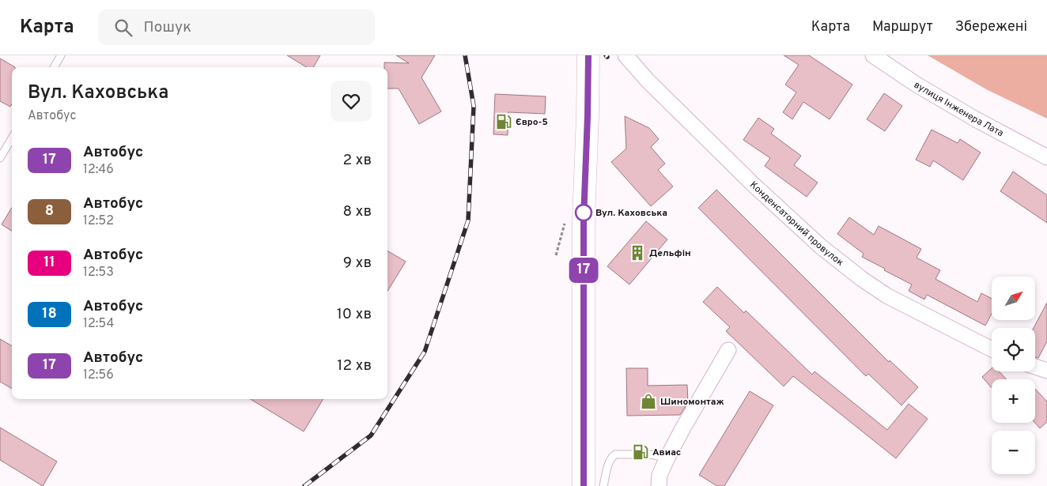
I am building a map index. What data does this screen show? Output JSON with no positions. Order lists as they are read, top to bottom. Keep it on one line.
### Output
{"streets":{"street":["вулиця Інженера Лата","Конденсаторний провулок"]},"places":{"fuel station":["Євро-5","Авиас"],"other":["Вул. Каховська"],"building":["Дельфін"],"shop":["Шиномонтаж"]},"lines":["bus line 17"],"north":"top right","page":{"header":"Карта","search":"Пошук","nav":["Карта","Маршрут","Збережені"],"on_map":"17","heading":["Вул. Каховська","Автобус"],"list":[{"mark":"17","name":"Автобус","note":"12:46","value":"2 хв"},{"mark":"8","name":"Автобус","note":"12:52","value":"8 хв"},{"mark":"11","name":"Автобус","note":"12:53","value":"9 хв"},{"mark":"18","name":"Автобус","note":"12:54","value":"10 хв"},{"mark":"17","name":"Автобус","note":"12:56","value":"12 хв"}],"map_buttons":["+","−"]}}
